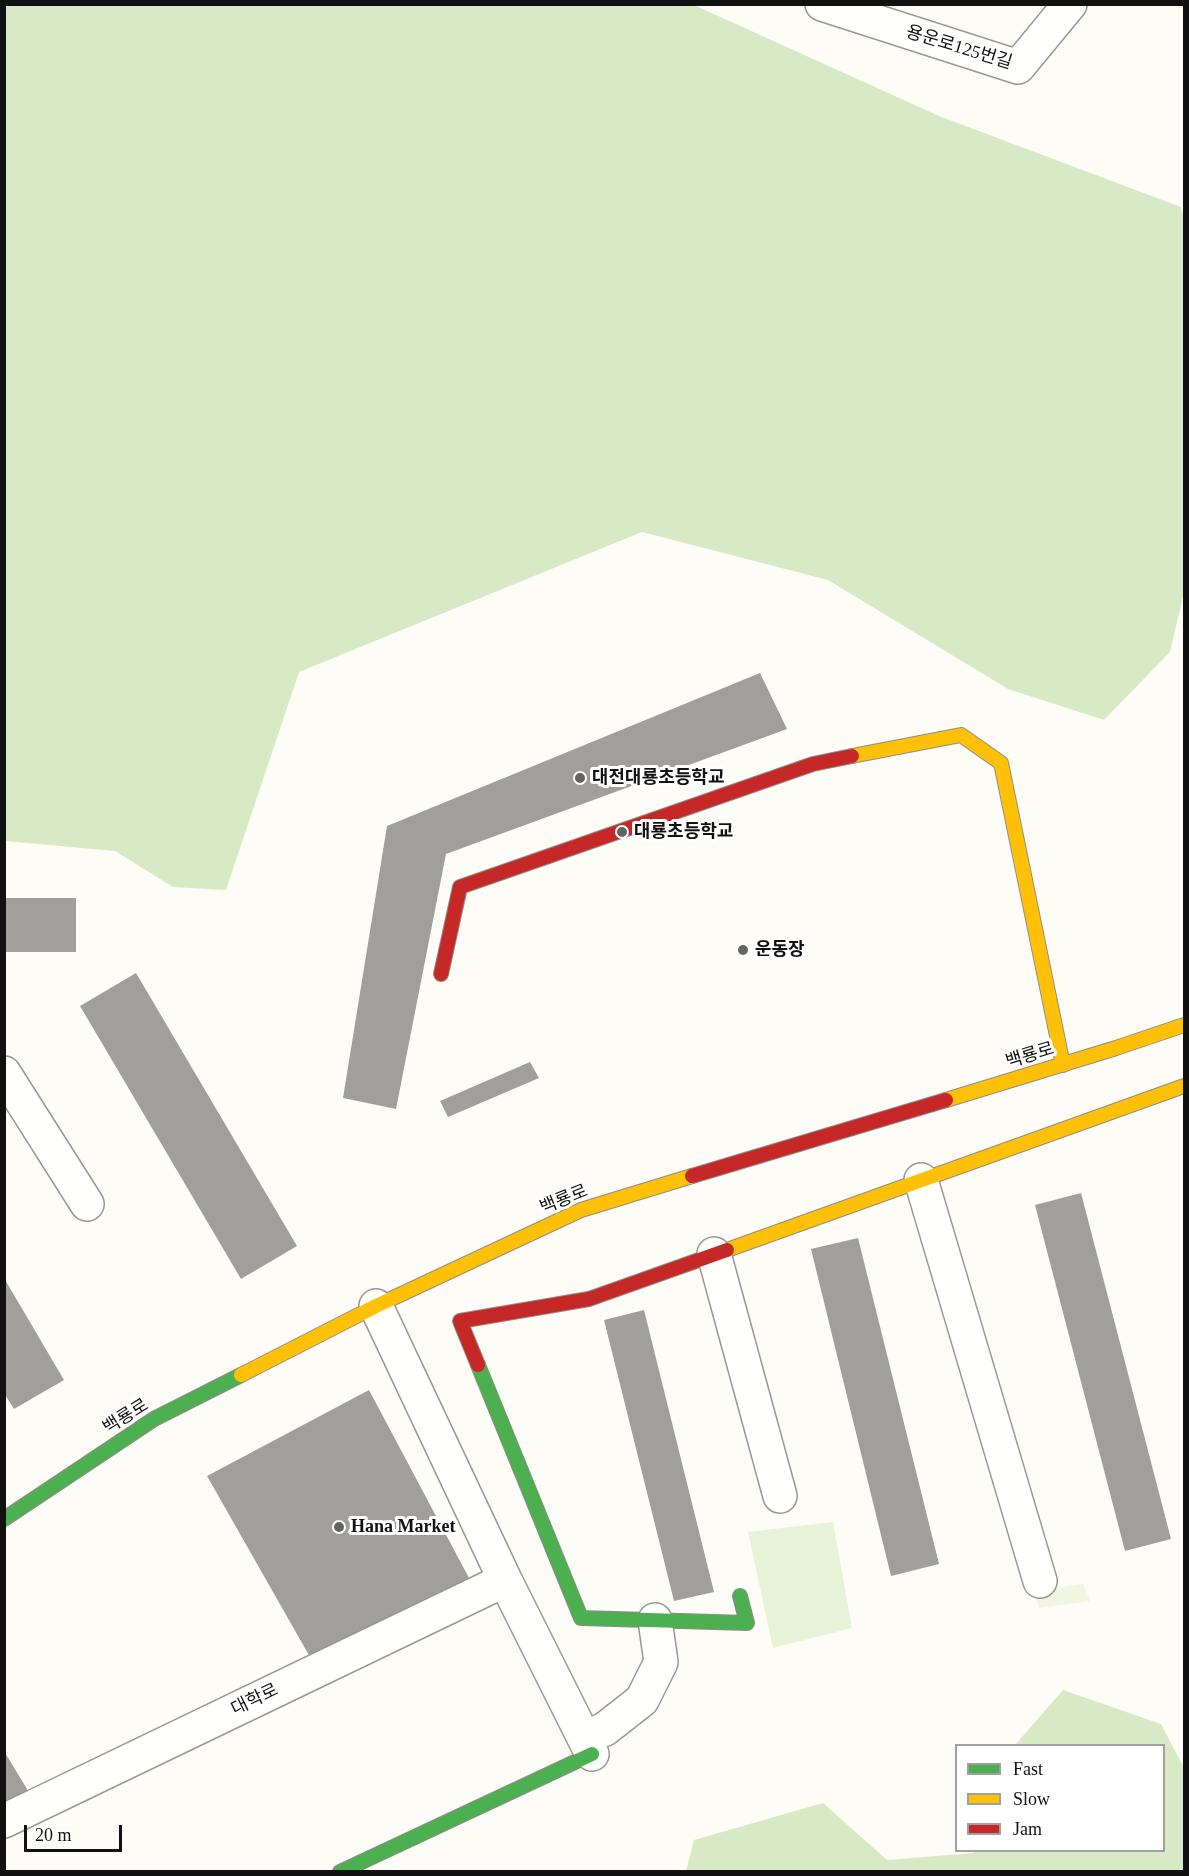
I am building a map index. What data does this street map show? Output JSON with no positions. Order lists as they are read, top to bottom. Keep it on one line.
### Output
{"streets":{"street":["용운로125번길","백룡로","대학로"]},"places":["대전대룡초등학교","대룡초등학교","운동장","Hana Market"],"legend":["Fast","Slow","Jam"],"scale_bar":"20 m"}
